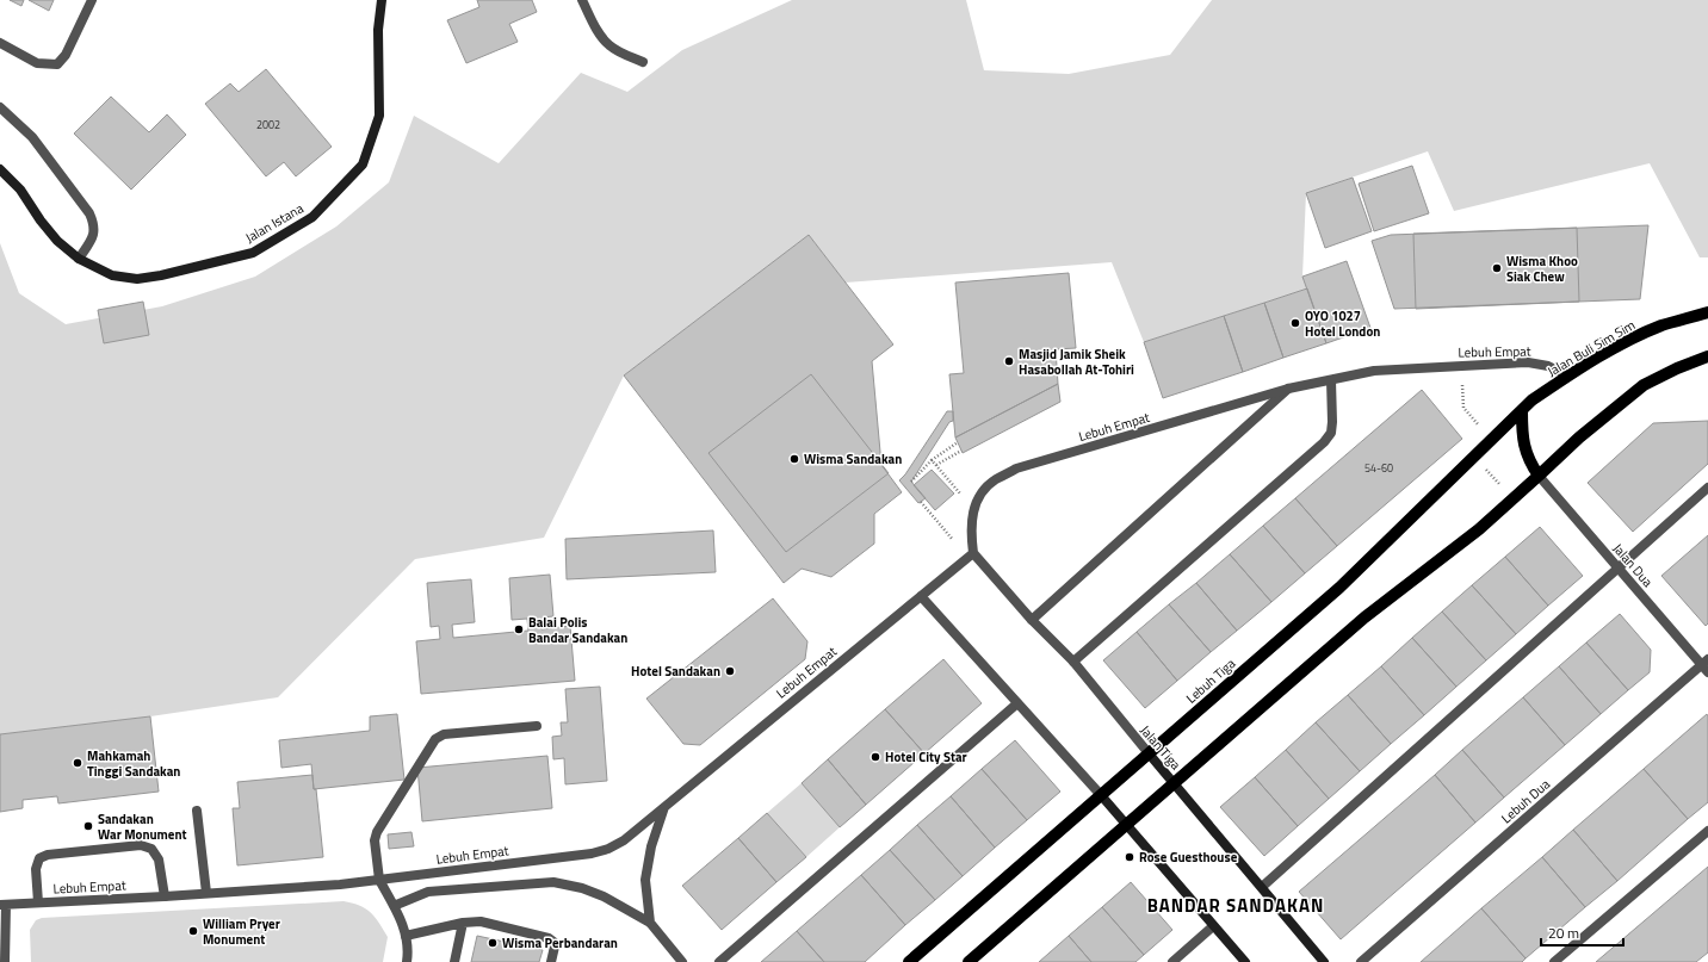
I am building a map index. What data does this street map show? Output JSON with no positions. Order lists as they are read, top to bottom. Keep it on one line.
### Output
{"streets":{"main road":["Jalan Buli Sim Sim","Lebuh Tiga"],"street":["Jalan Istana","Lebuh Empat","Jalan Dua","Jalan Tiga","Lebuh Dua"]},"crossings":[["Jalan Buli Sim Sim","Lebuh Empat"],["Jalan Buli Sim Sim","Lebuh Tiga"],["Lebuh Empat","Jalan Tiga"],["Jalan Dua","Lebuh Dua"],["Lebuh Tiga","Jalan Tiga"]],"districts":["BANDAR SANDAKAN"],"places":["Wisma Khoo Siak Chew","OYO 1027 Hotel London","Masjid Jamik Sheik Hasabollah At-Tohiri","Wisma Sandakan","Balai Polis Bandar Sandakan","Hotel Sandakan","Hotel City Star","Mahkamah Tinggi Sandakan","Sandakan War Monument","Rose Guesthouse","William Pryer Monument","Wisma Perbandaran"],"house_numbers":["2002","54-60"],"scale_bar":"20 m"}
